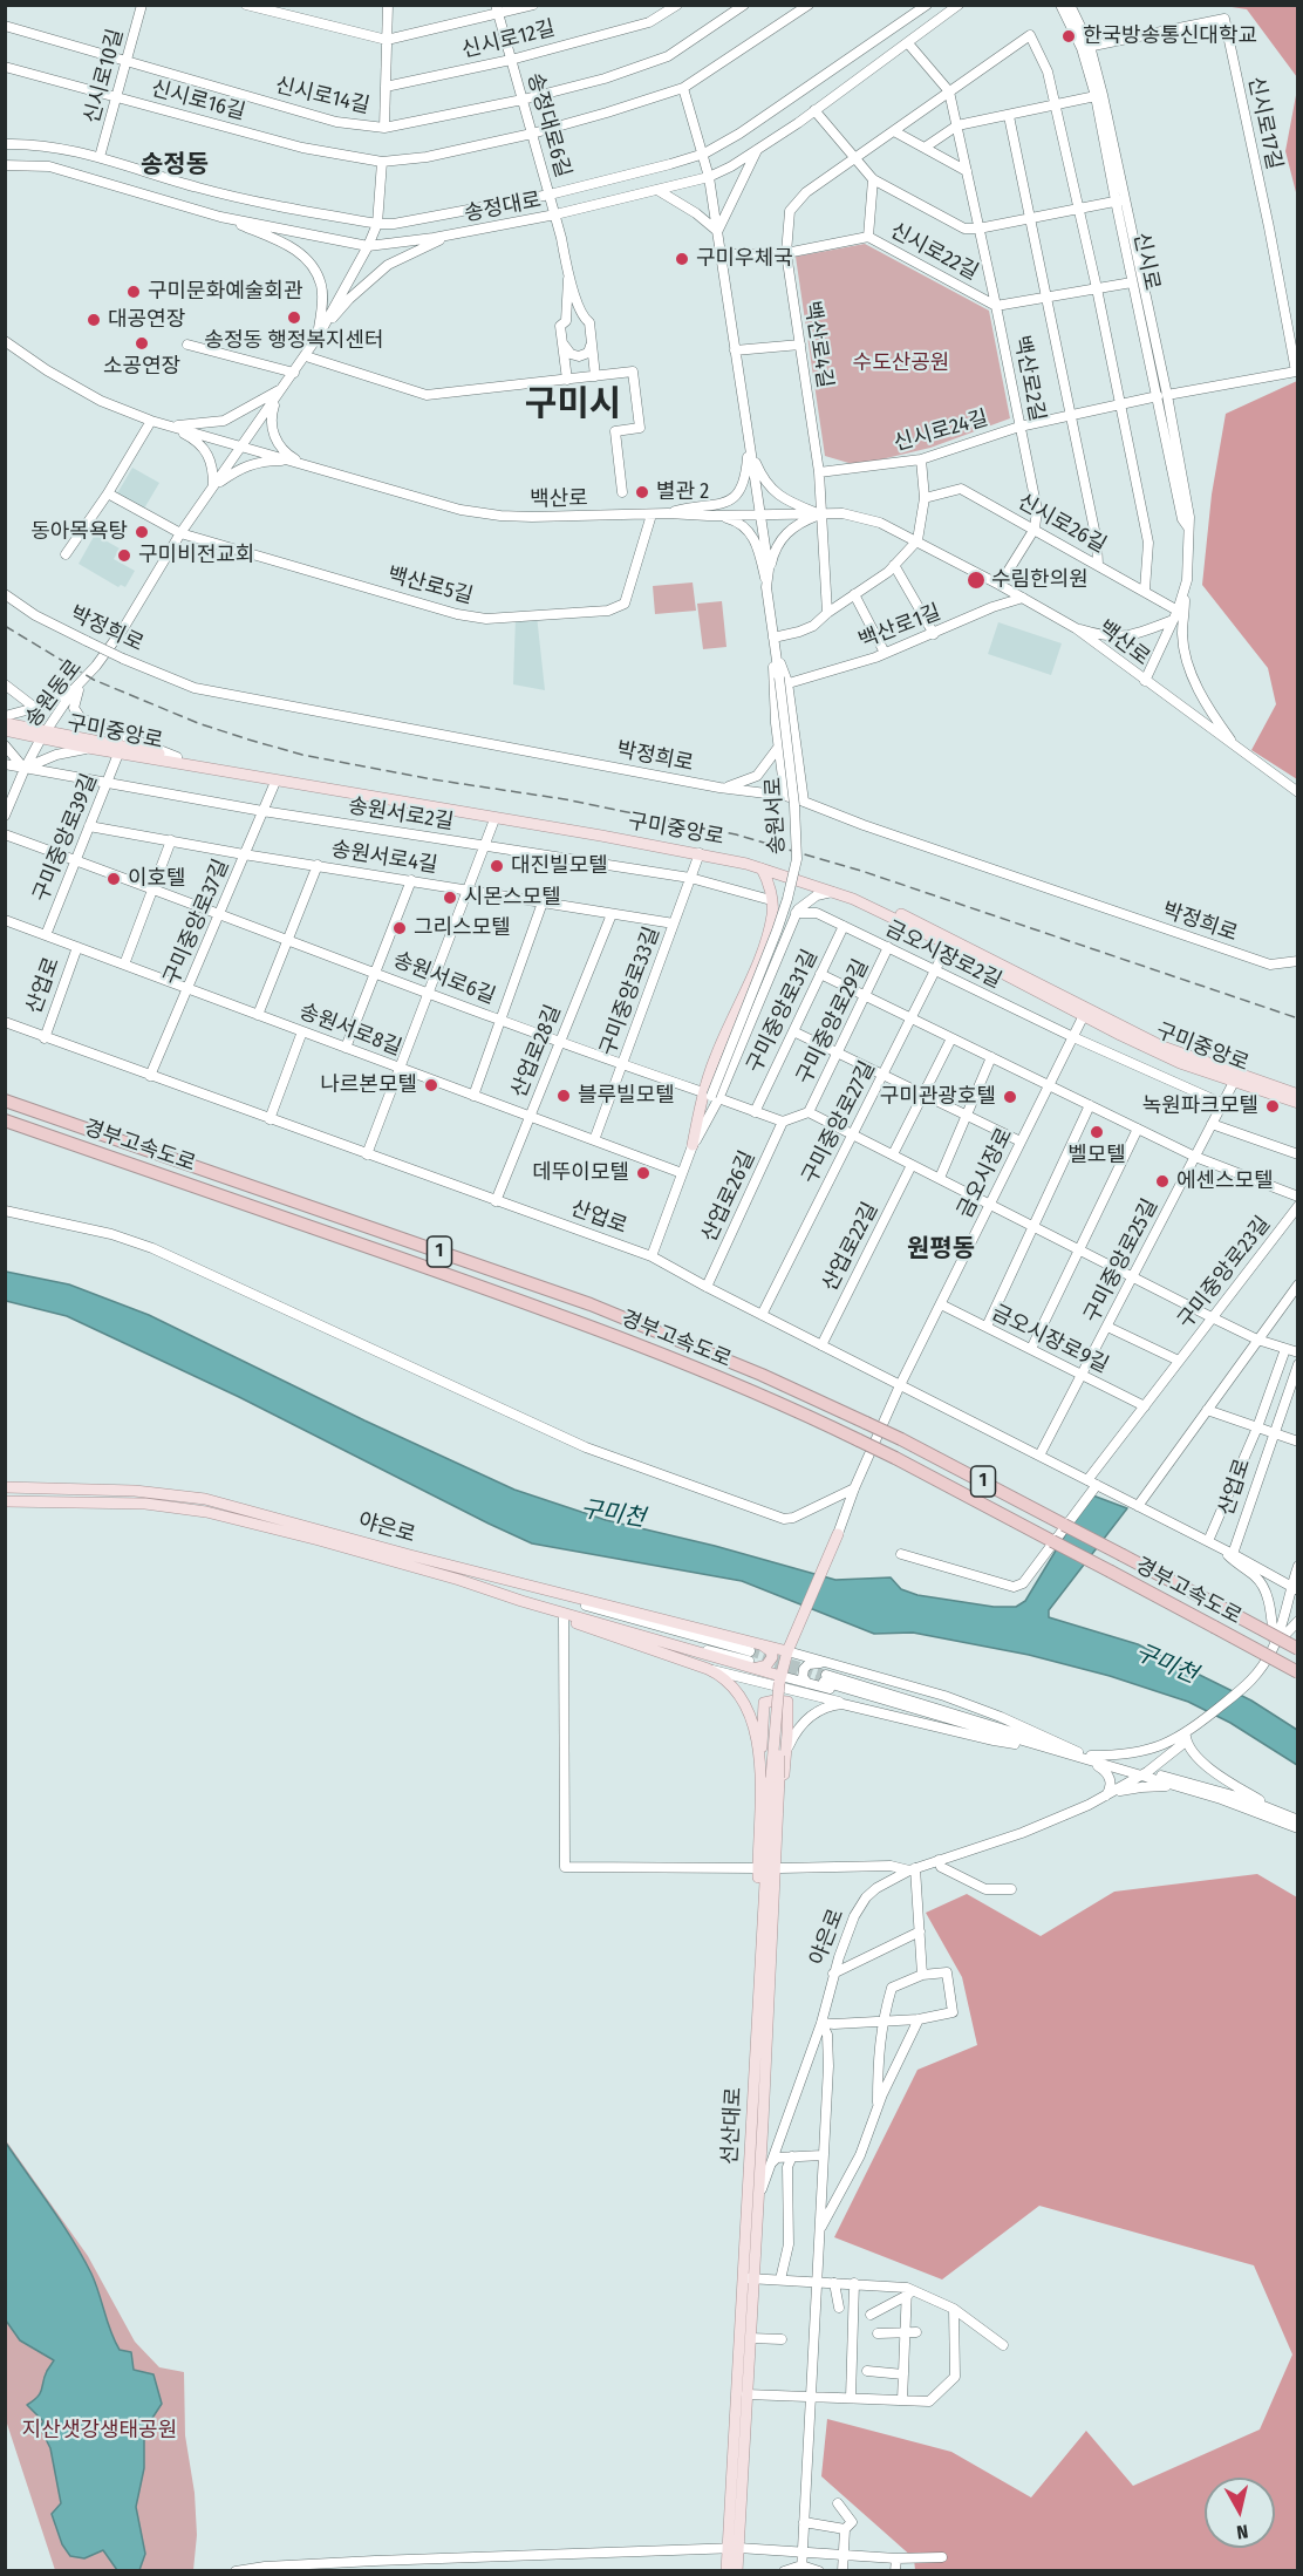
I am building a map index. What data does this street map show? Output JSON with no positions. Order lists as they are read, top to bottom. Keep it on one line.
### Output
{"streets":{"highway":["경부고속도로","1"],"main road":["구미중앙로","야은로","선산대로"],"street":["신시로12길","신시로10길","신시로14길","신시로16길","신시로17길","송정대로6길","송정대로","신시로22길","신시로","백산로4길","백산로2길","신시로24길","백산로","신시로26길","백산로5길","백산로1길","박정희로","송원동로","송원서로2길","송원서로","구미중앙로39길","송원서로4길","구미중앙로37길","금오시장로2길","송원서로6길","산업로","구미중앙로33길","구미중앙로31길","구미중앙로29길","송원서로8길","산업로28길","구미중앙로27길","금오시장로","산업로26길","산업로22길","구미중앙로25길","구미중앙로23길","금오시장로9길"]},"crossings":[["신시로12길","송정대로6길"],["신시로10길","신시로14길"],["신시로10길","신시로16길"],["신시로10길","송정대로"],["신시로14길","송정대로6길"],["신시로16길","송정대로6길"],["신시로17길","신시로"],["신시로17길","신시로24길"],["송정대로6길","송정대로"],["송정대로","백산로2길"],["송정대로","송원동로"],["송정대로","송원서로"],["신시로22길","백산로4길"],["신시로22길","백산로2길"],["신시로22길","송원서로"],["신시로","신시로24길"],["신시로","백산로"],["신시로","신시로26길"],["백산로4길","백산로2길"],["백산로4길","신시로24길"],["백산로4길","백산로"],["백산로2길","신시로24길"],["백산로2길","신시로26길"],["백산로","백산로5길"],["백산로","백산로1길"],["백산로","송원동로"],["백산로","송원서로"],["백산로5길","송원동로"],["송원동로","구미중앙로"],["송원동로","송원서로2길"],["구미중앙로","구미중앙로39길"],["구미중앙로","구미중앙로37길"],["구미중앙로","구미중앙로33길"],["구미중앙로","구미중앙로27길"],["구미중앙로","금오시장로"],["구미중앙로","구미중앙로25길"],["송원서로2길","구미중앙로39길"],["송원서로2길","구미중앙로37길"],["송원서로2길","구미중앙로33길"],["송원서로","송원서로6길"],["구미중앙로39길","송원서로4길"],["구미중앙로39길","송원서로6길"],["구미중앙로39길","송원서로8길"],["송원서로4길","구미중앙로37길"],["송원서로4길","송원서로6길"],["송원서로4길","구미중앙로33길"],["송원서로4길","산업로28길"],["구미중앙로37길","송원서로6길"],["구미중앙로37길","산업로"],["구미중앙로37길","송원서로8길"],["금오시장로2길","구미중앙로31길"],["금오시장로2길","구미중앙로29길"],["금오시장로2길","구미중앙로27길"],["금오시장로2길","금오시장로"],["금오시장로2길","구미중앙로25길"],["송원서로6길","구미중앙로33길"],["송원서로6길","구미중앙로31길"],["송원서로6길","송원서로8길"],["송원서로6길","산업로28길"],["송원서로6길","산업로26길"],["산업로","송원서로8길"],["산업로","산업로28길"],["산업로","구미중앙로27길"],["산업로","금오시장로"],["산업로","산업로26길"],["산업로","산업로22길"],["산업로","구미중앙로25길"],["산업로","구미중앙로23길"],["구미중앙로33길","송원서로8길"],["송원서로8길","산업로28길"],["금오시장로","금오시장로9길"],["구미중앙로25길","구미중앙로23길"],["구미중앙로25길","금오시장로9길"],["구미중앙로23길","금오시장로9길"],["야은로","선산대로"]],"districts":["송정동","구미시","원평동"],"water":["구미천"],"parks":["수도산공원","지산샛강생태공원"],"places":["한국방송통신대학교","구미우체국","구미문화예술회관","송정동 행정복지센터","대공연장","소공연장","별관 2","동아목욕탕","구미비전교회","수림한의원","대진빌모텔","이호텔","시몬스모텔","그리스모텔","나르본모텔","블루빌모텔","구미관광호텔","녹원파크모텔","벨모텔","데뚜이모텔","에센스모텔"],"north":"bottom"}
